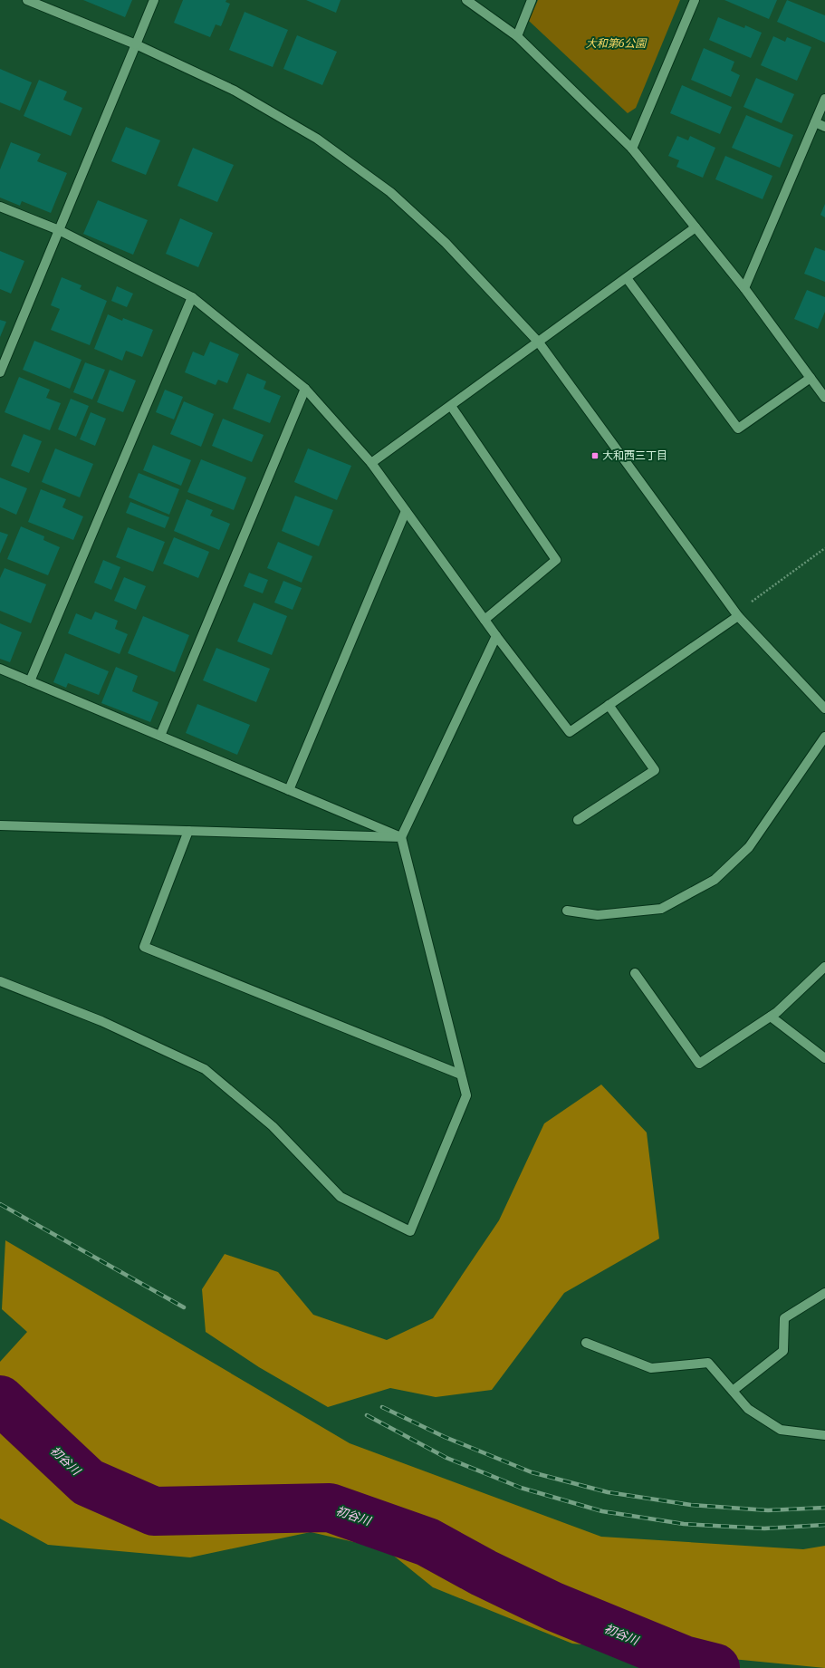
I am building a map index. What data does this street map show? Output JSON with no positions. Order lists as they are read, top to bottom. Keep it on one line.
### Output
{"water":["初谷川"],"parks":["大和第6公園"],"places":{"transit":["大和西三丁目"]}}
